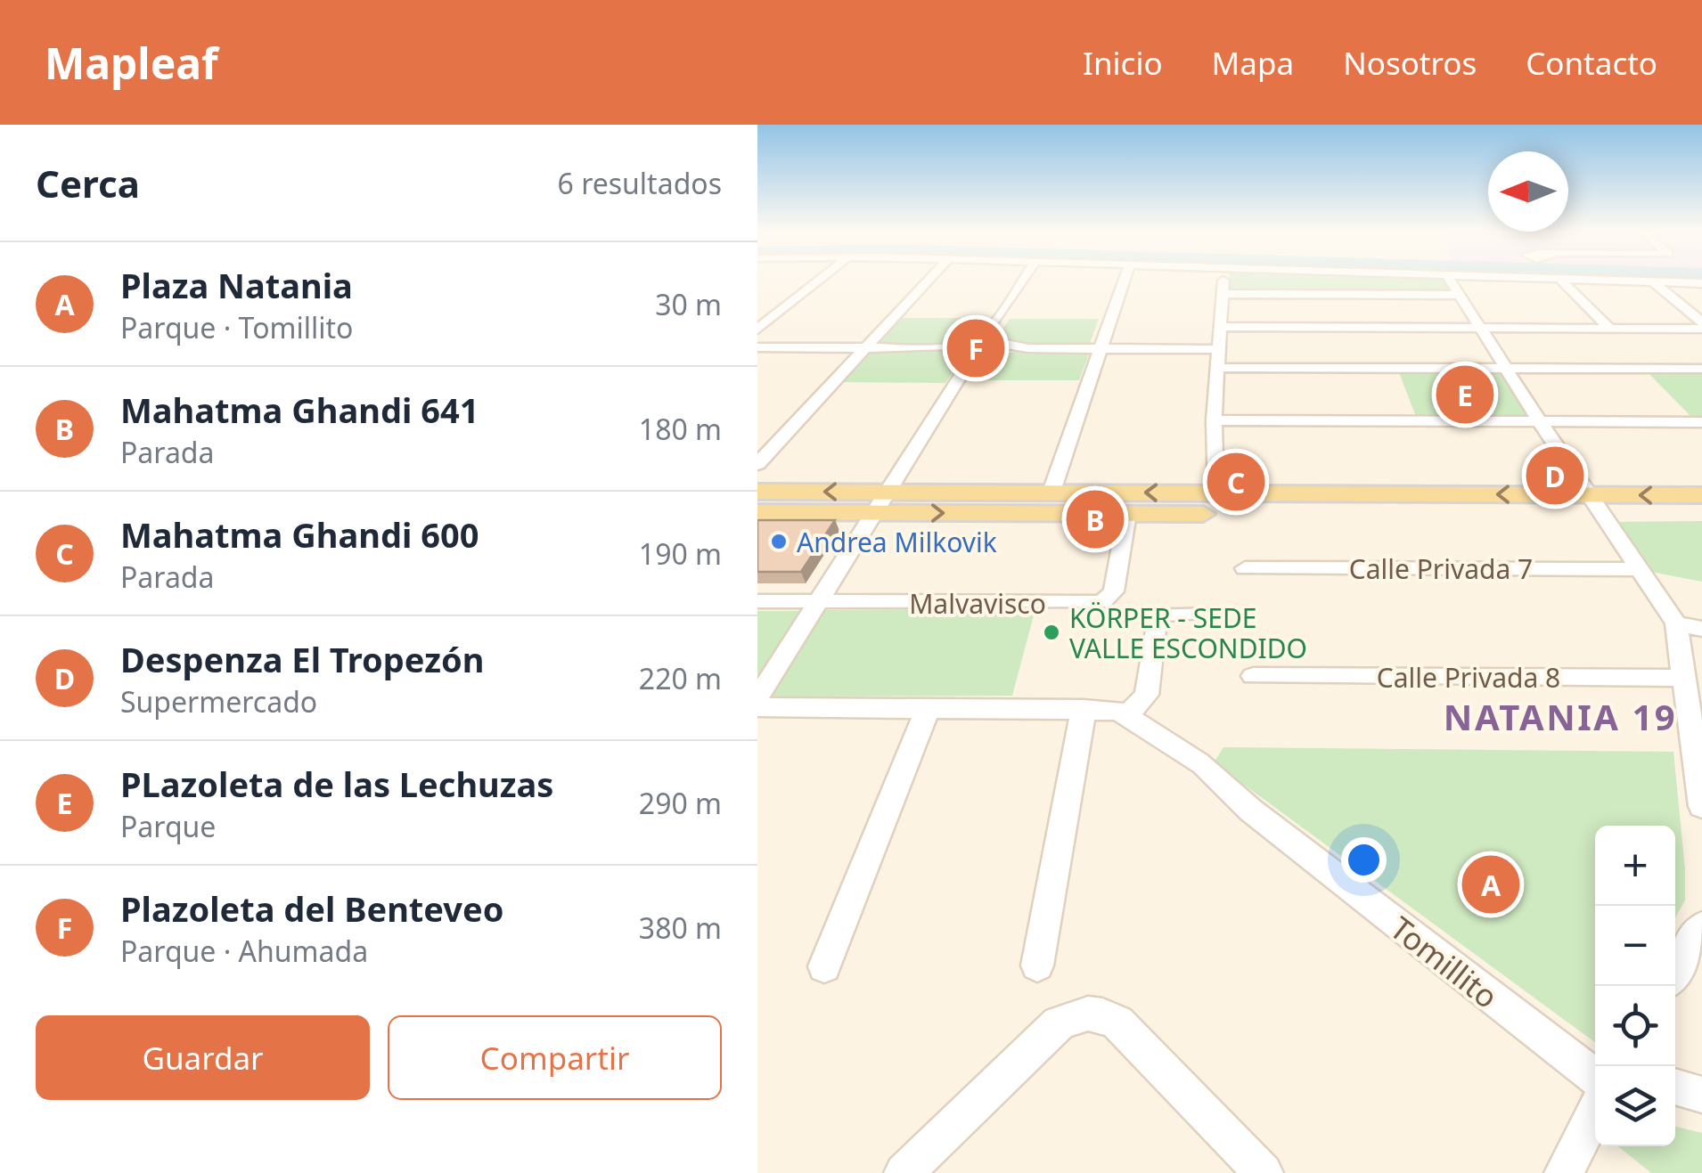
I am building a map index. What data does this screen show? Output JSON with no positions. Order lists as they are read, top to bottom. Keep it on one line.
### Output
{"streets":{"street":["Calle Privada 7","Malvavisco","Calle Privada 8","Tomillito"]},"districts":["NATANIA 19"],"places":["Andrea Milkovik","KÖRPER - SEDE VALLE ESCONDIDO"],"north":"left","page":{"header":"Mapleaf","nav":["Inicio","Mapa","Nosotros","Contacto"],"heading":["Cerca","6 resultados"],"list":[{"mark":"A","name":"Plaza Natania","note":"Parque · Tomillito","value":"30 m"},{"mark":"B","name":"Mahatma Ghandi 641","note":"Parada","value":"180 m"},{"mark":"C","name":"Mahatma Ghandi 600","note":"Parada","value":"190 m"},{"mark":"D","name":"Despenza El Tropezón","note":"Supermercado","value":"220 m"},{"mark":"E","name":"PLazoleta de las Lechuzas","note":"Parque","value":"290 m"},{"mark":"F","name":"Plazoleta del Benteveo","note":"Parque · Ahumada","value":"380 m"}],"pins":["F","E","D","C","B","A"],"map_buttons":["+","−"],"buttons":["Guardar","Compartir"]}}
